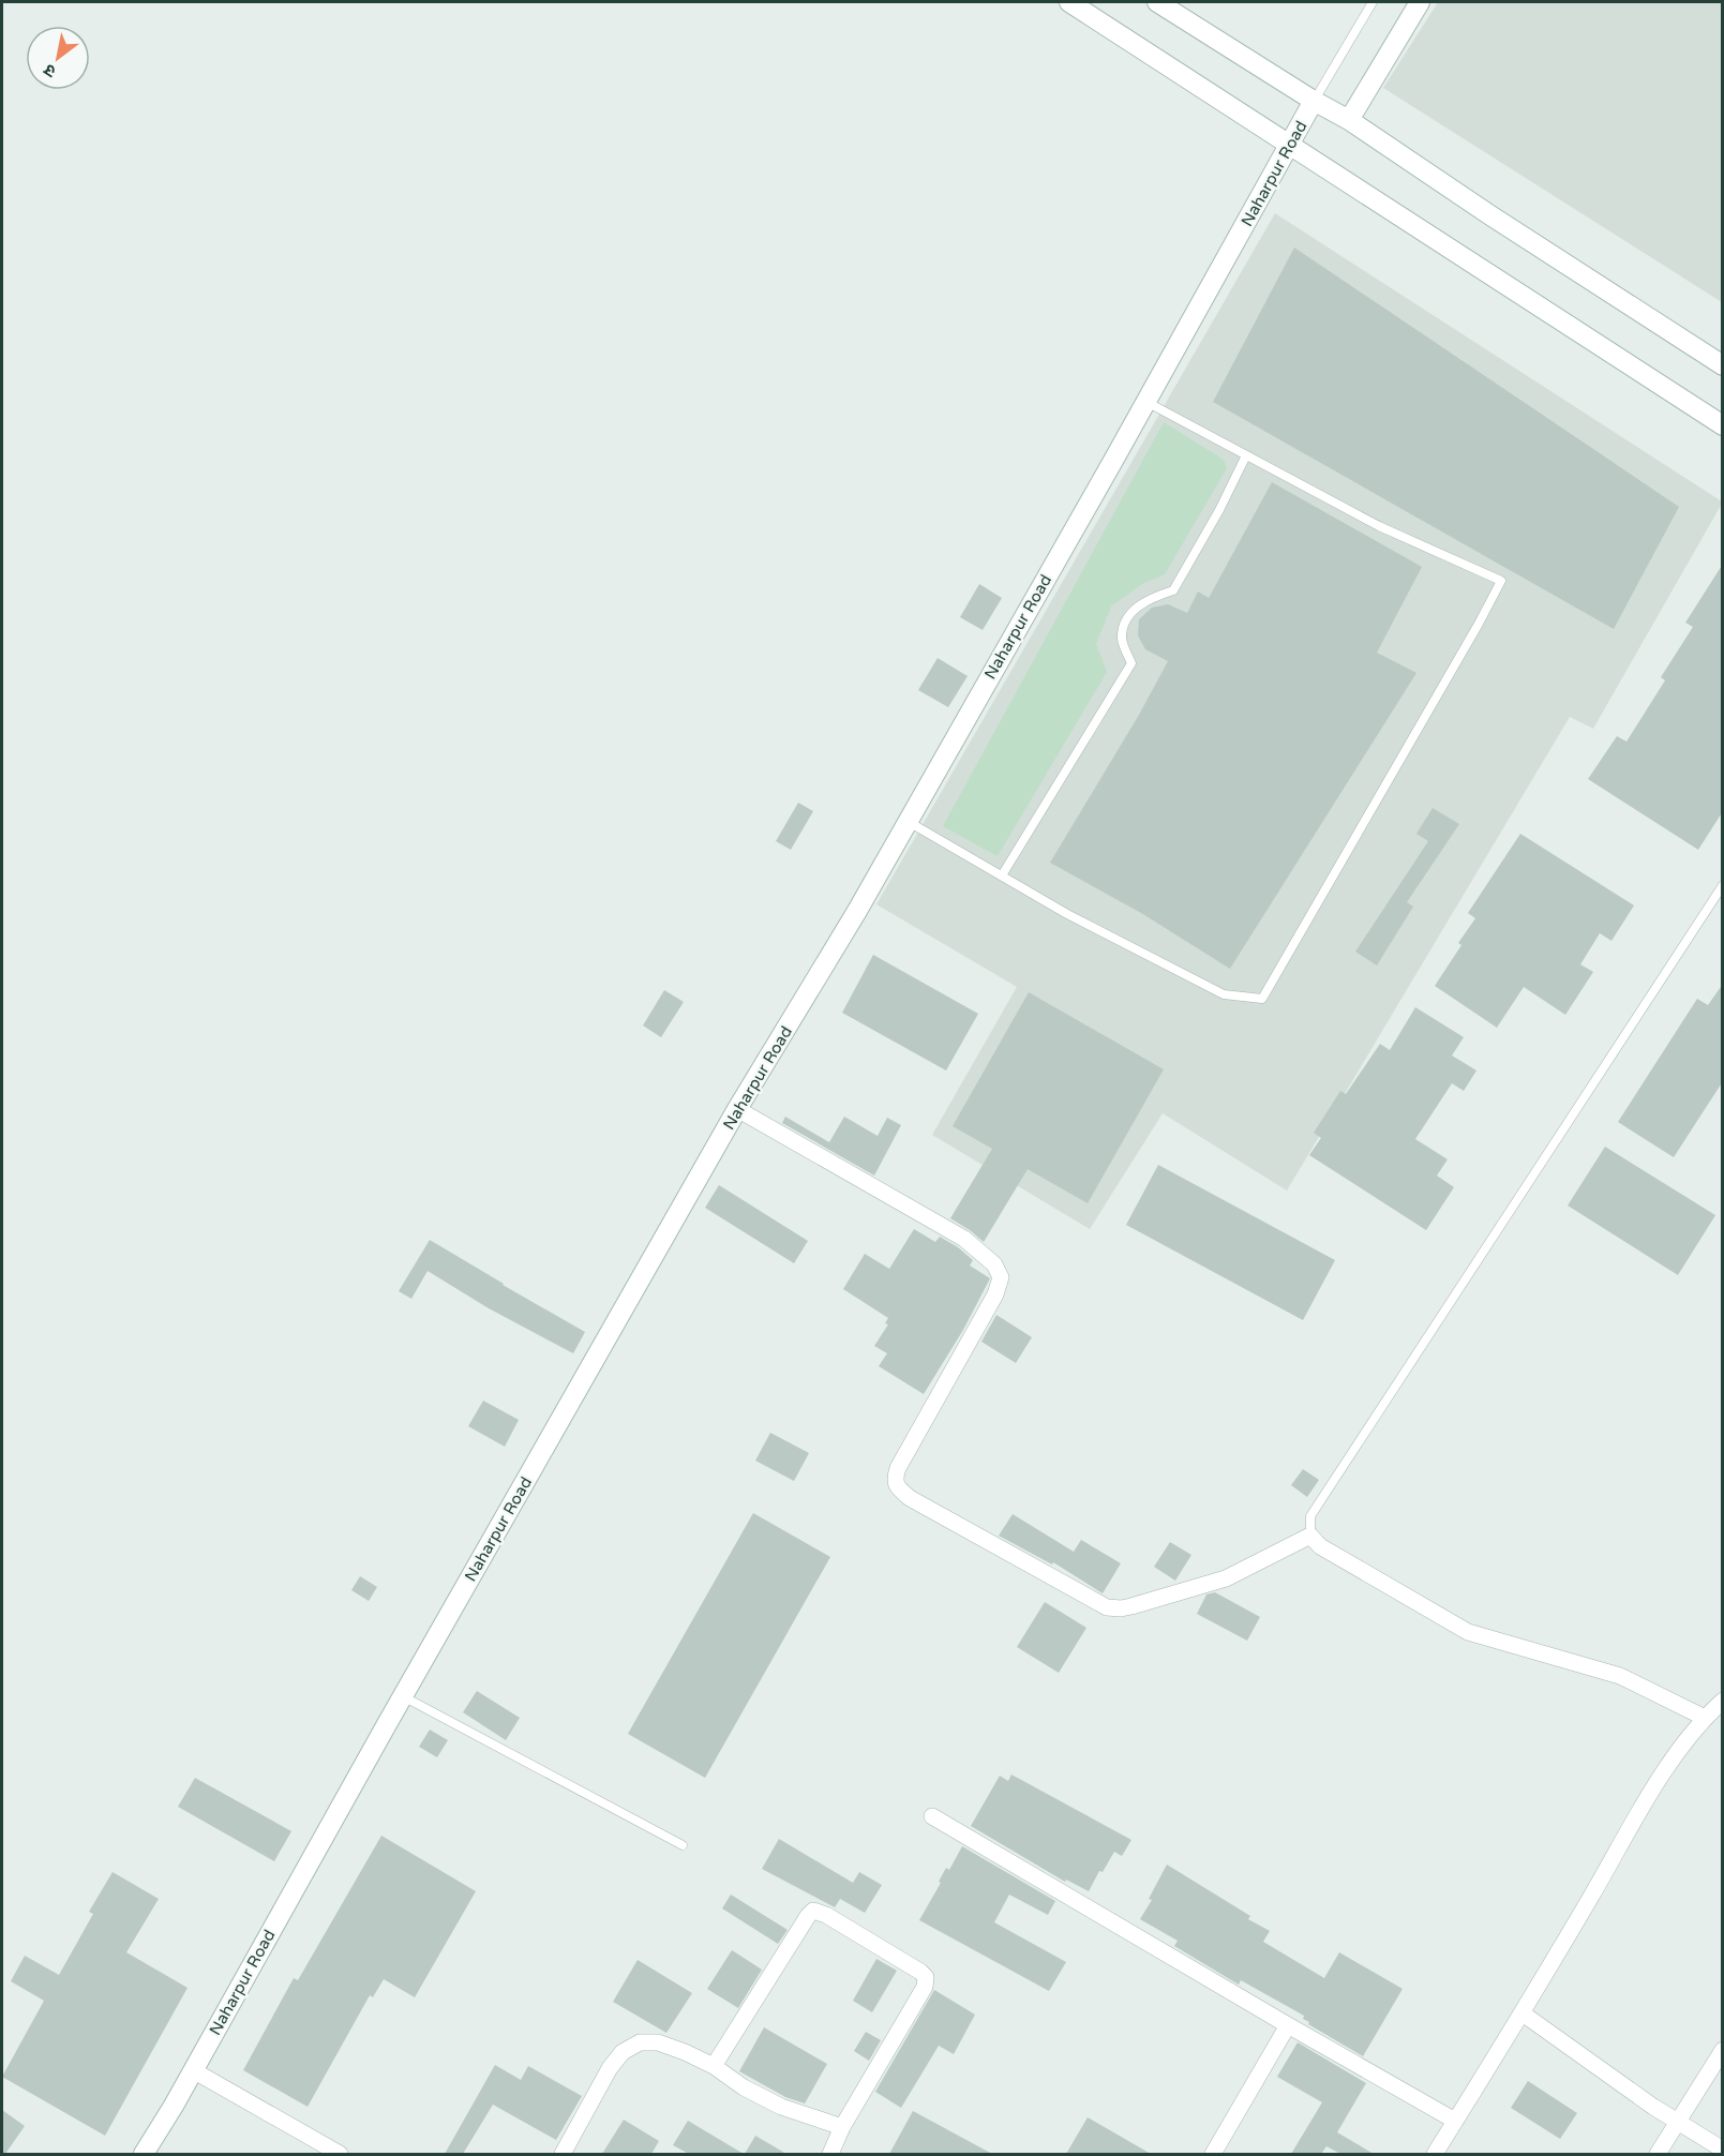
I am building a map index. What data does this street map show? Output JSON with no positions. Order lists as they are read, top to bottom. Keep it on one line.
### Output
{"streets":{"street":["Naharpur Road"]},"north":"bottom left"}
